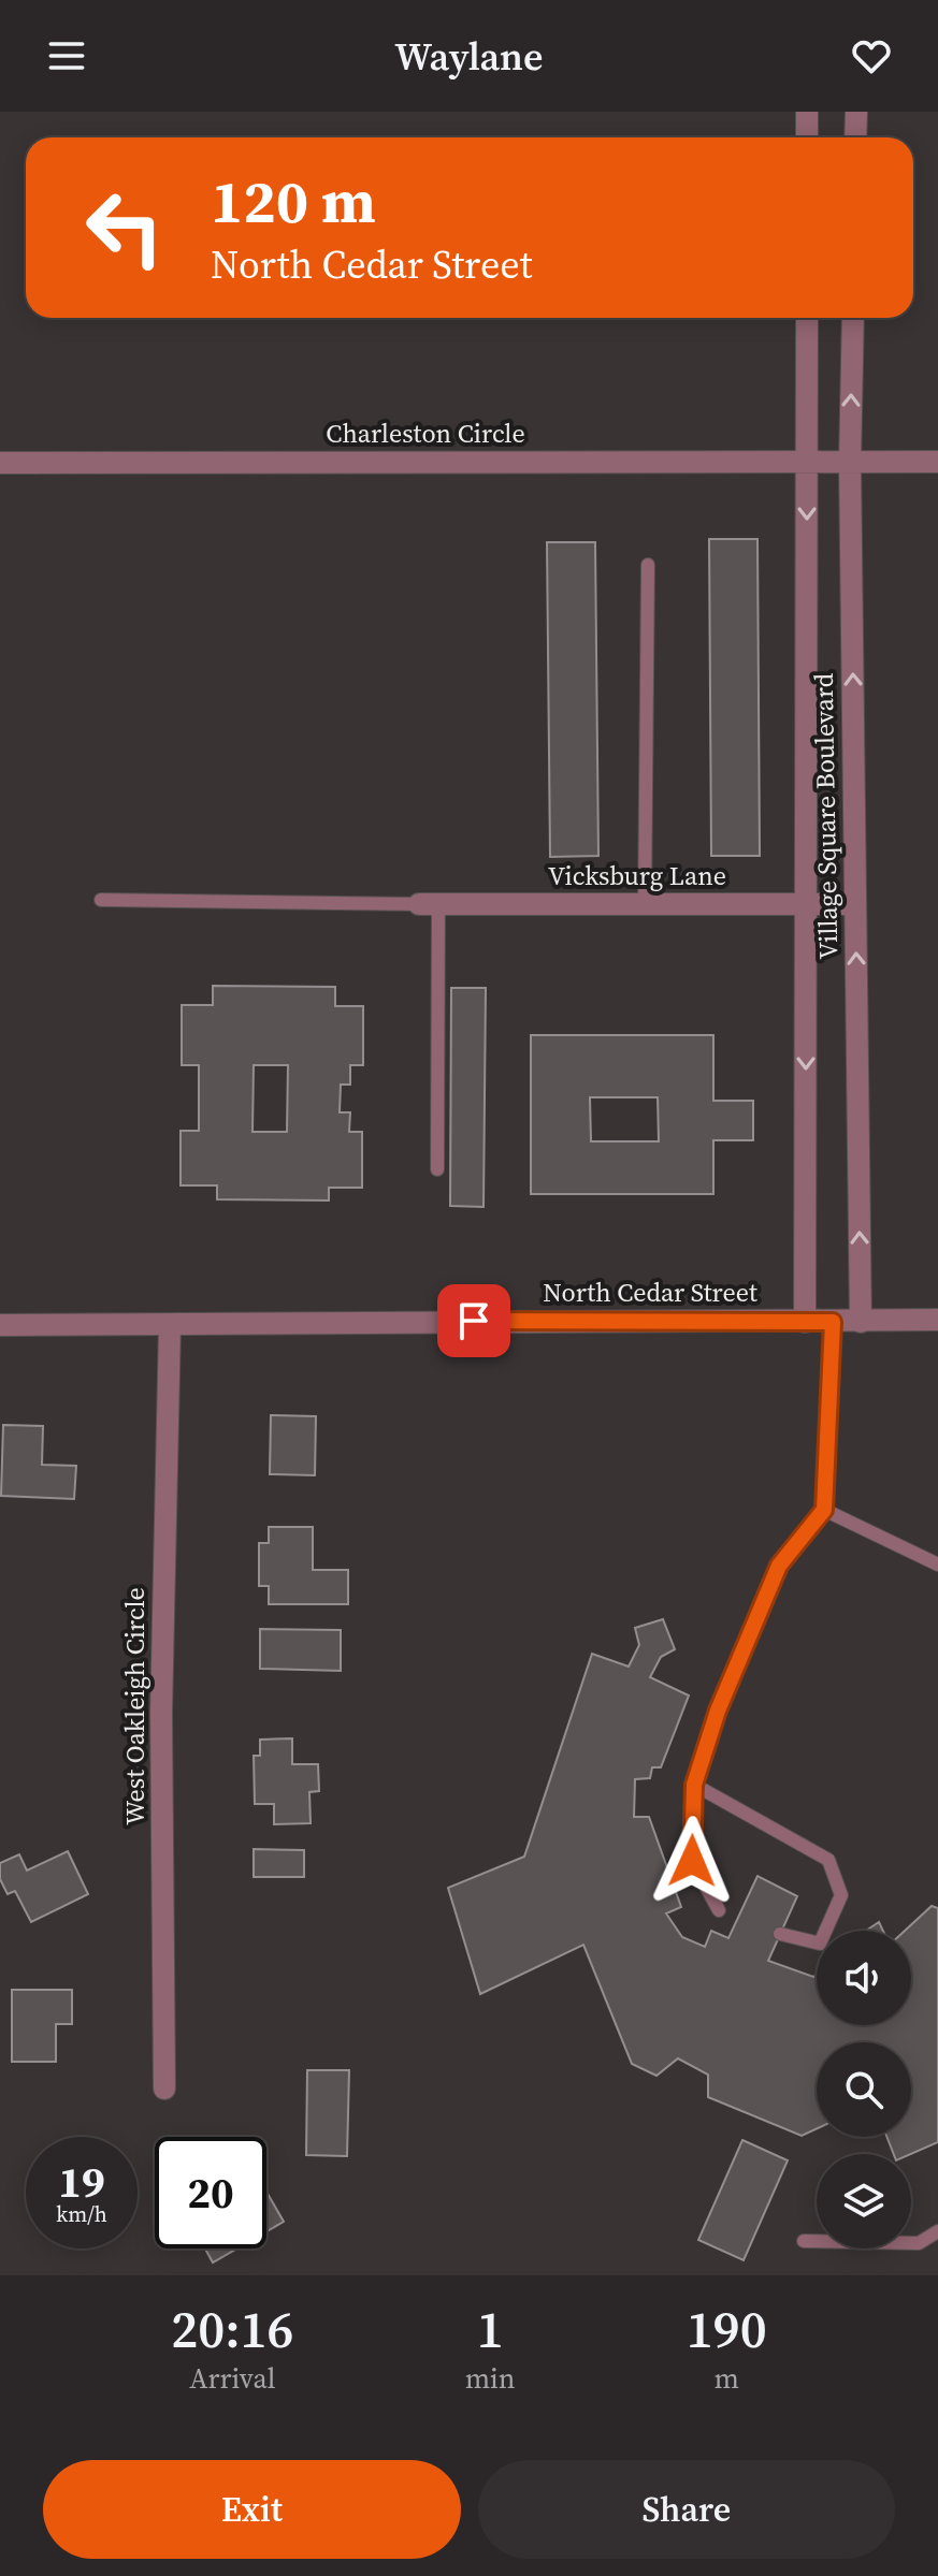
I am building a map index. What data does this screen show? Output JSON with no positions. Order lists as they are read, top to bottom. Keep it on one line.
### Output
{"streets":{"street":["Charleston Circle","Village Square Boulevard","Vicksburg Lane","North Cedar Street","West Oakleigh Circle"]},"crossings":[["Charleston Circle","Village Square Boulevard"],["Village Square Boulevard","Vicksburg Lane"],["Village Square Boulevard","North Cedar Street"],["North Cedar Street","West Oakleigh Circle"]],"page":{"header":"Waylane","turn":["120 m","North Cedar Street"],"speed":"19 km/h","limit":"20","eta":["20:16","Arrival","1","min","190","m"],"buttons":["Exit","Share"]}}
